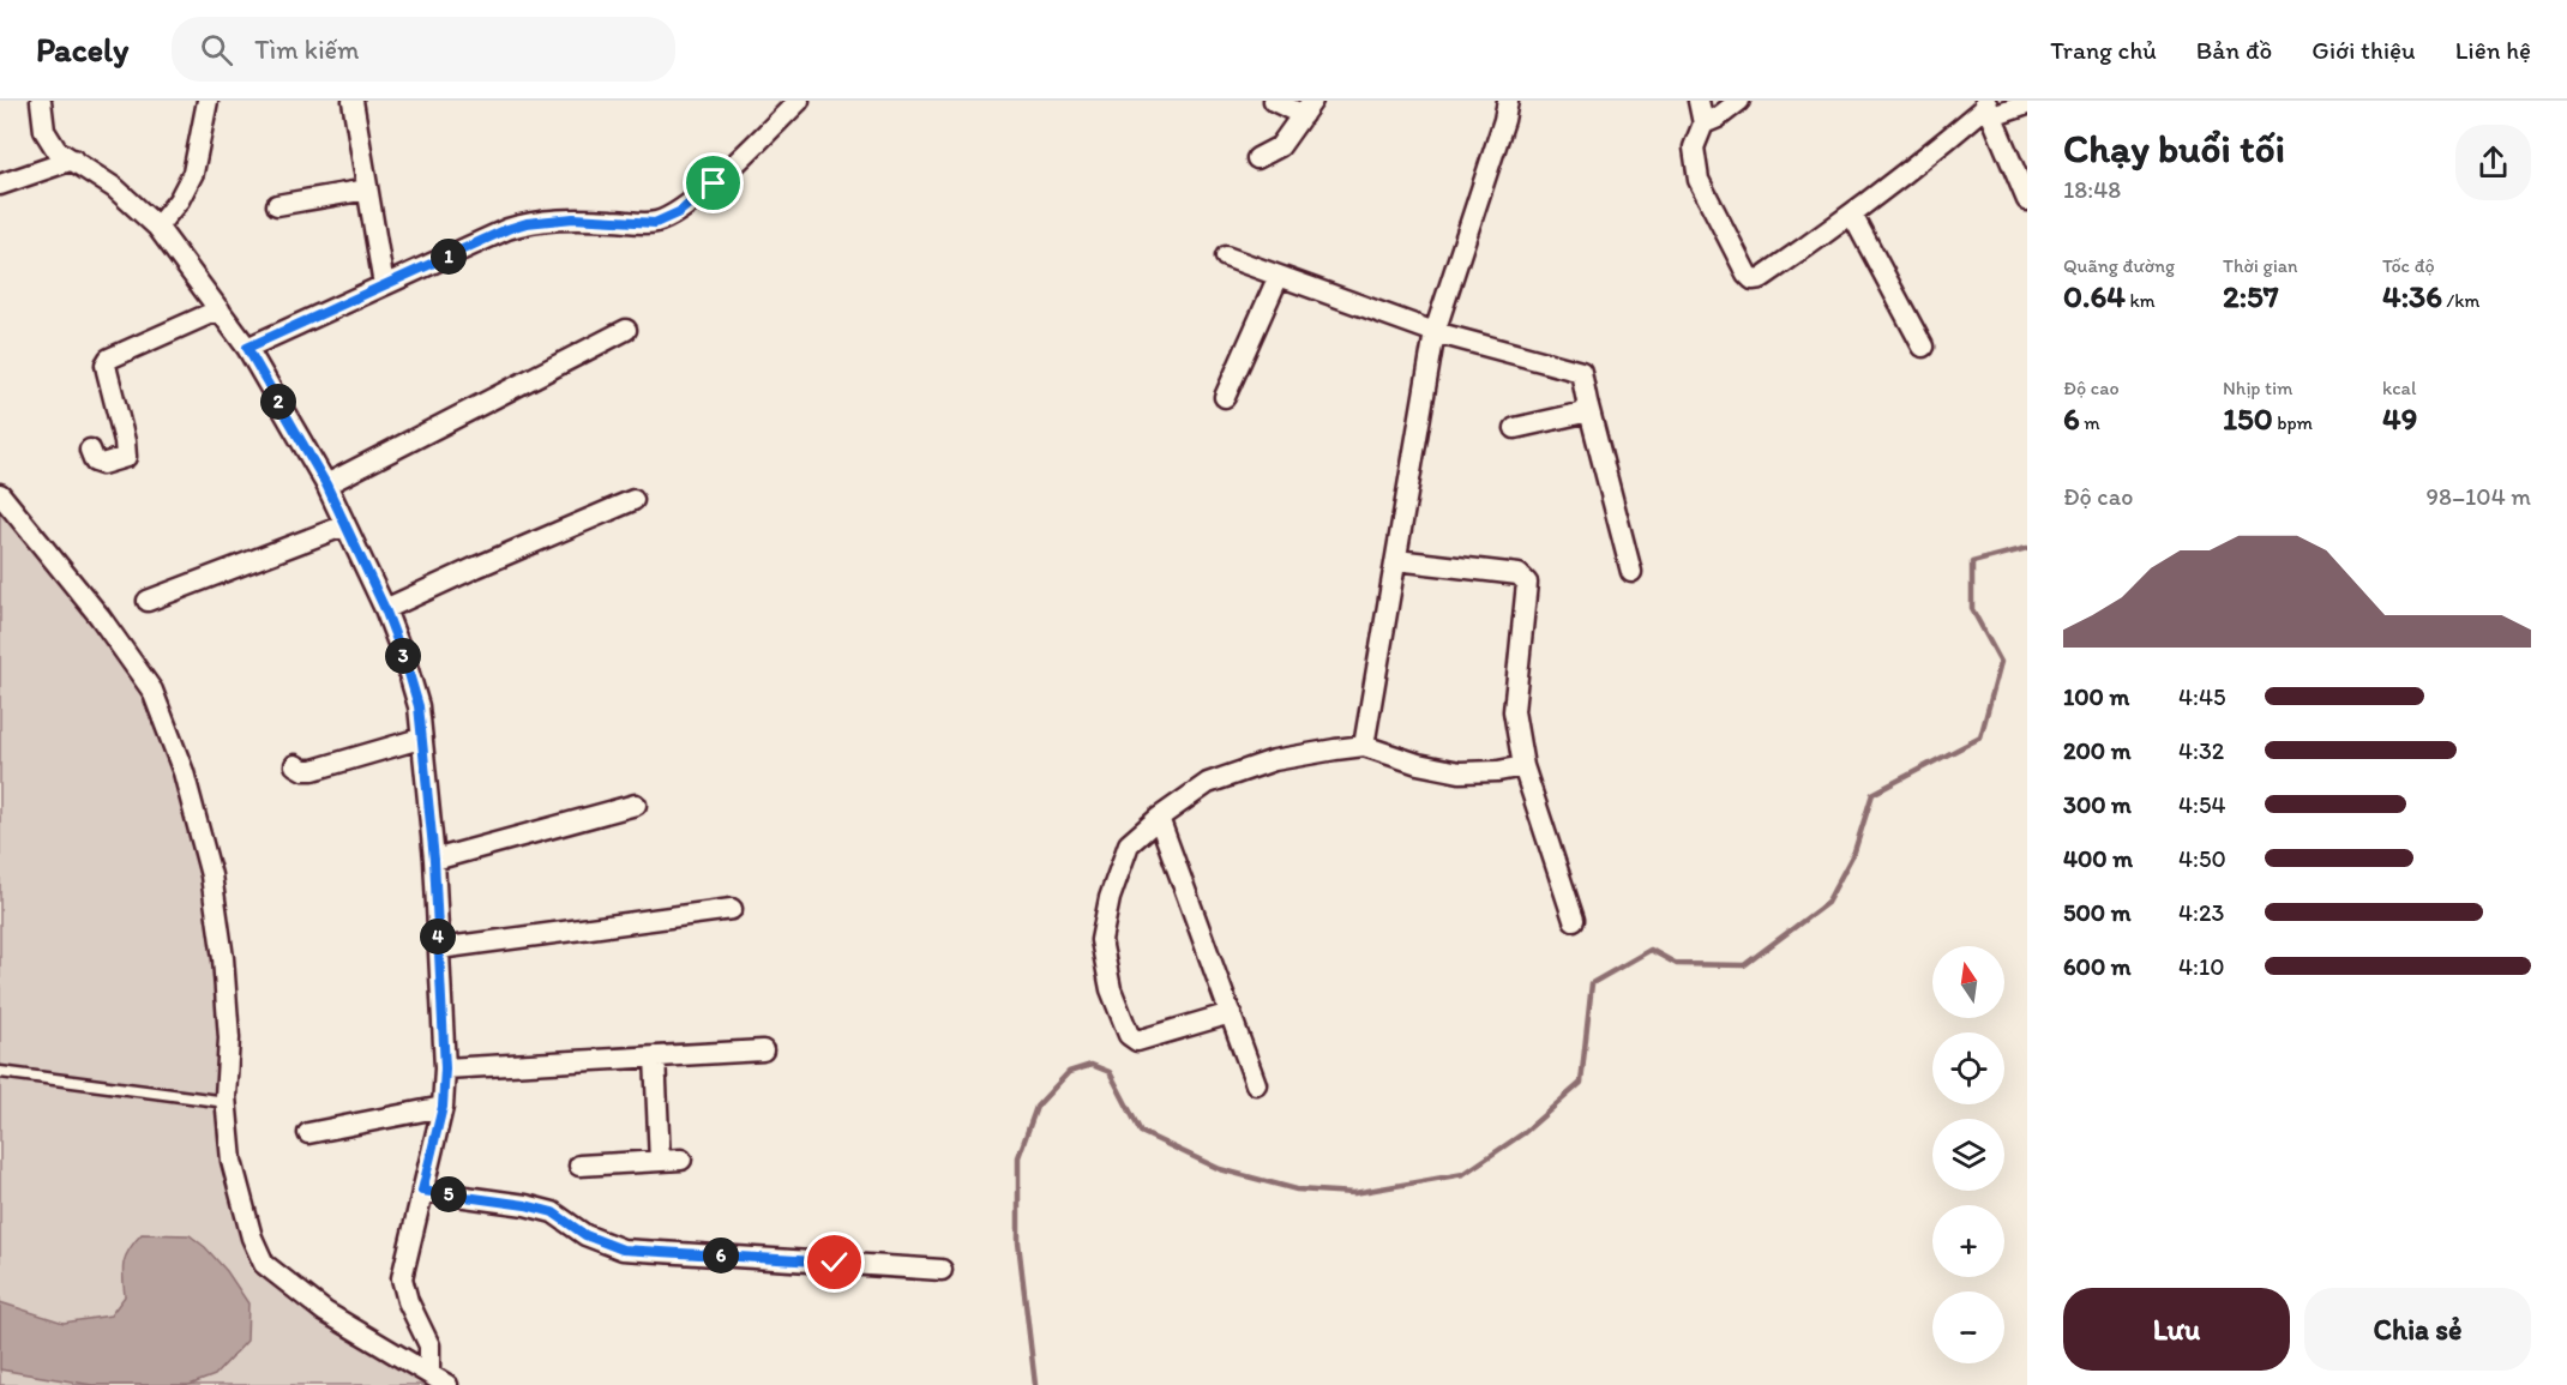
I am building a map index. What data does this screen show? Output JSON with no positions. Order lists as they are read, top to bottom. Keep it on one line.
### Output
{"north":"top","page":{"header":"Pacely","search":"Tìm kiếm","nav":["Trang chủ","Bản đồ","Giới thiệu","Liên hệ"],"heading":["Chạy buổi tối","18:48"],"stats":[["Quãng đường","0.64 km"],["Thời gian","2:57"],["Tốc độ","4:36 /km"],["Độ cao","6 m"],["Nhịp tim","150 bpm"],["kcal","49"]],"pins":["1","2","3","4","5","6"],"chart":["Độ cao","98–104 m"],"list":[{"name":"100 m","note":"4:45"},{"name":"200 m","note":"4:32"},{"name":"300 m","note":"4:54"},{"name":"400 m","note":"4:50"},{"name":"500 m","note":"4:23"},{"name":"600 m","note":"4:10"}],"map_buttons":["+","−"],"buttons":["Lưu","Chia sẻ"]}}
